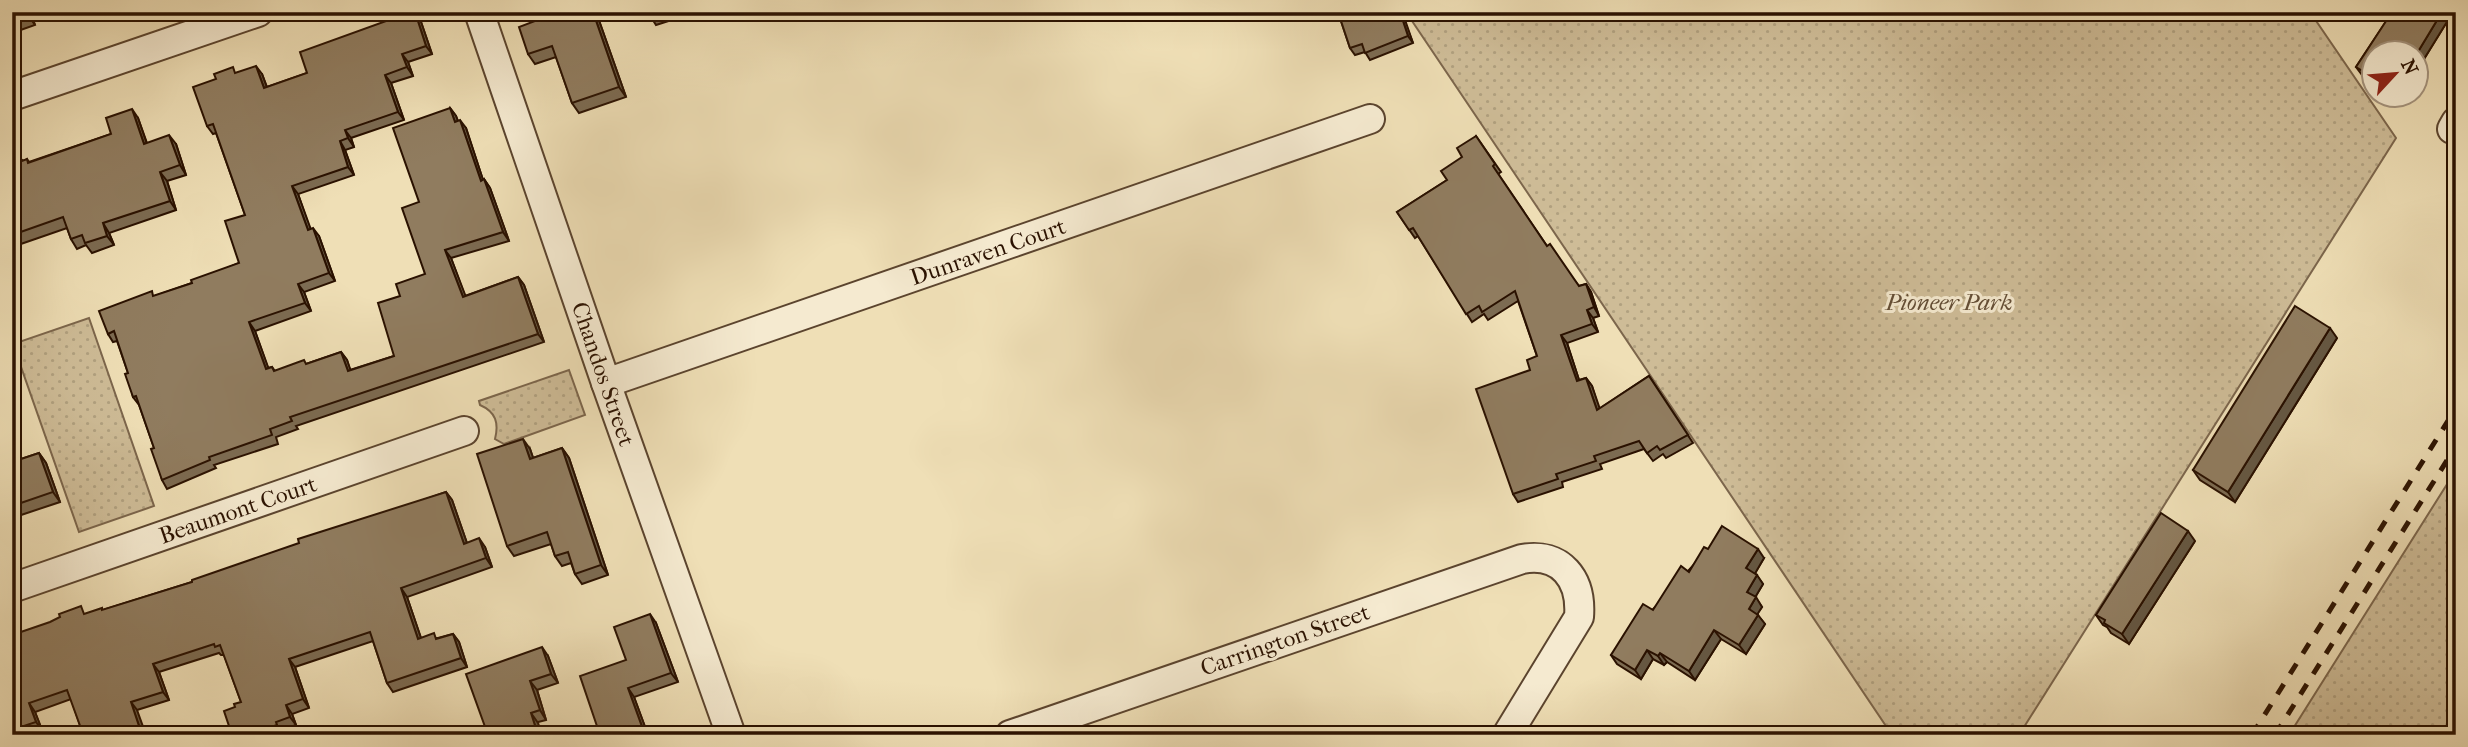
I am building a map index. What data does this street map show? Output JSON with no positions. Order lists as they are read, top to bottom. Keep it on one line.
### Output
{"streets":{"street":["Dunraven Court","Chandos Street","Beaumont Court","Carrington Street"]},"crossings":[["Dunraven Court","Chandos Street"]],"parks":["Pioneer Park"],"north":"top right"}
